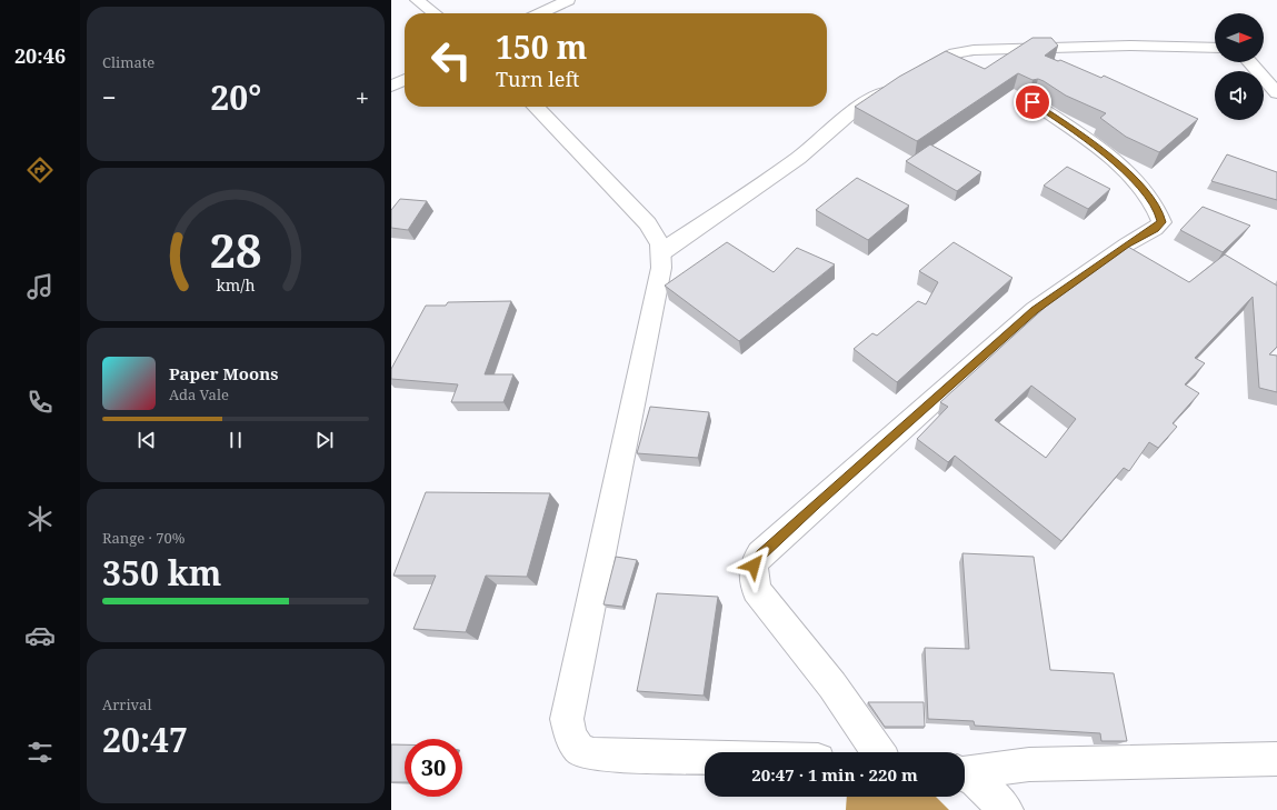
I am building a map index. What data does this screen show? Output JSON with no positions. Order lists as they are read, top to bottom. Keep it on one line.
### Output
{"north":"right","page":{"tabs":"20:46","tile":["Climate",["Range · 70%","350 km"],["Arrival","20:47"]],"turn":["150 m","Turn left"],"heat":["−","20°","+"],"song":["Paper Moons","Ada Vale"],"limit":"30","trip":"20:47 · 1 min · 220 m","gauge":["28","km/h"]}}
